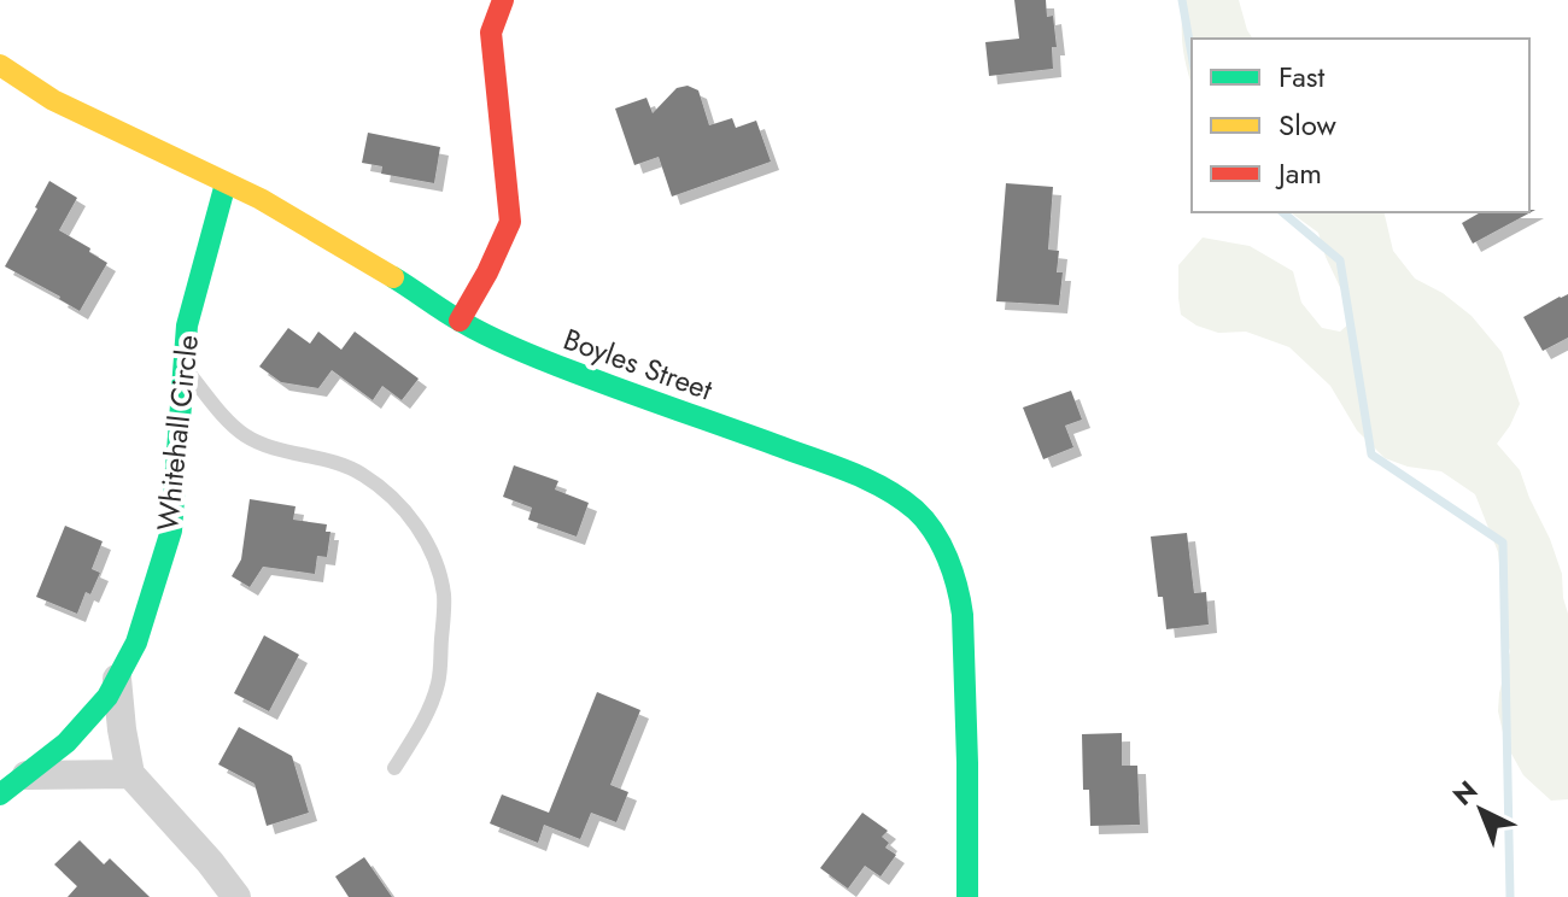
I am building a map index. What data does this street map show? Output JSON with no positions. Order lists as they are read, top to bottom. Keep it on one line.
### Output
{"streets":{"street":["Boyles Street","Whitehall Circle"]},"crossings":[["Boyles Street","Whitehall Circle"]],"legend":["Fast","Slow","Jam"],"north":"top left"}
